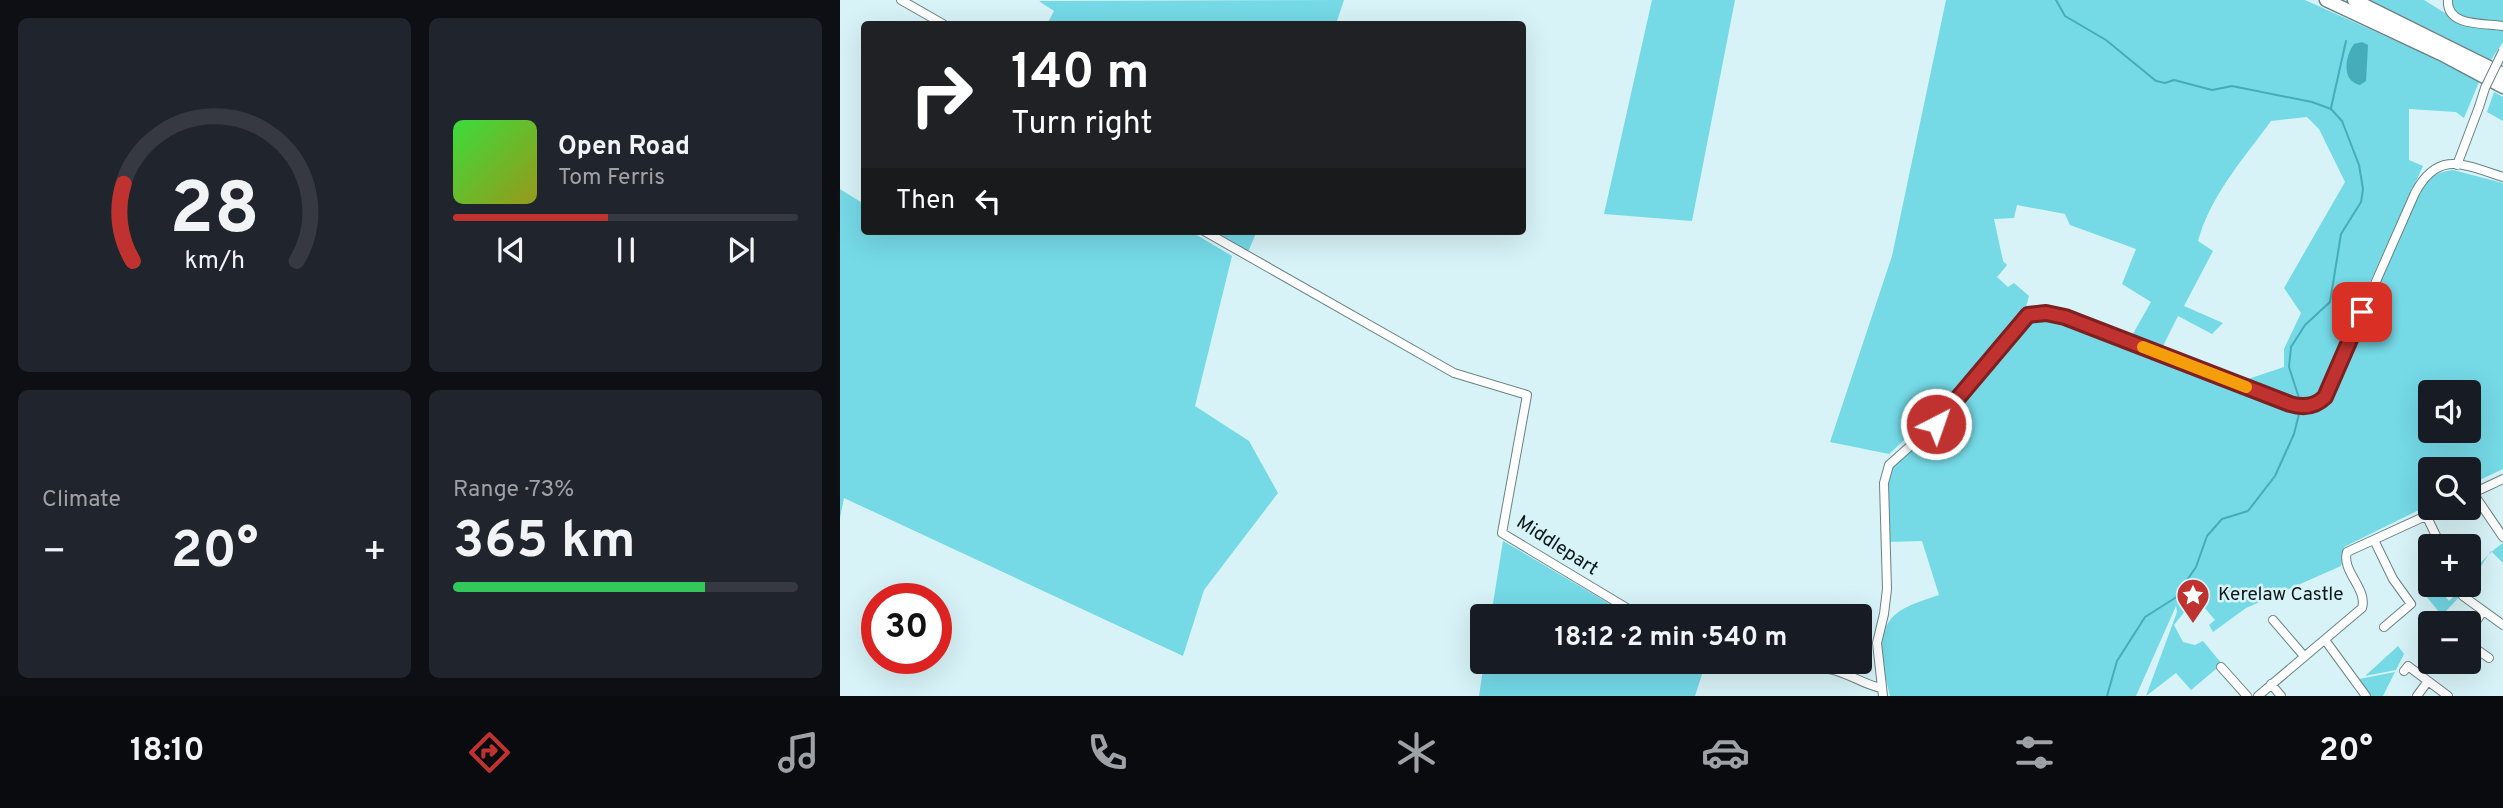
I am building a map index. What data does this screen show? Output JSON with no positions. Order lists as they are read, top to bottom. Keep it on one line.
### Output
{"streets":{"street":["Middlepart"]},"places":{"place":["Kerelaw Castle"]},"page":{"turn":["140 m","Turn right"],"song":["Open Road","Tom Ferris"],"then":"Then","map_buttons":["+","−"],"tile":["Climate",["Range · 73%","365 km"]],"heat":["−","20°","+"],"limit":"30","trip":"18:12 · 2 min · 540 m","tabs":["18:10","20°"],"gauge":["28","km/h"]}}
